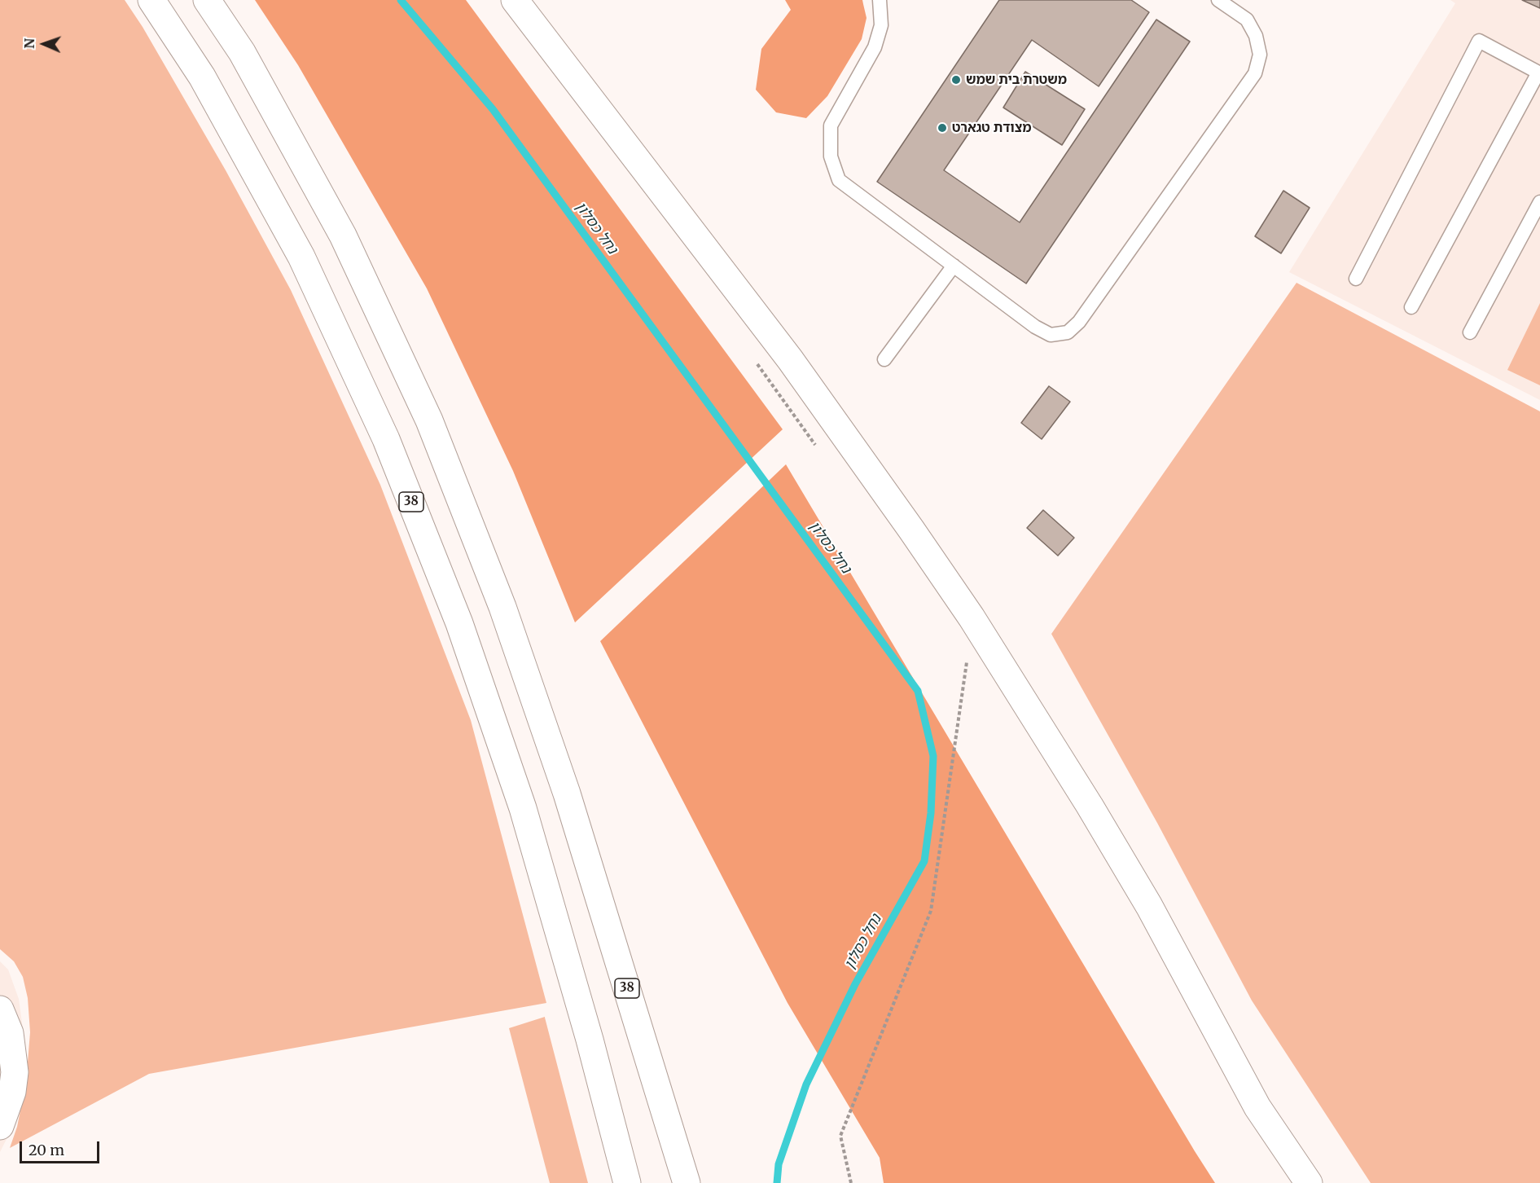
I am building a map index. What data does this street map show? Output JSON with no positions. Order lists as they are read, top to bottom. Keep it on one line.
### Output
{"streets":{"main road":["38"]},"water":["נחל כסלון"],"places":["משטרת בית שמש","מצודת טגארט"],"scale_bar":"20 m","north":"left"}
